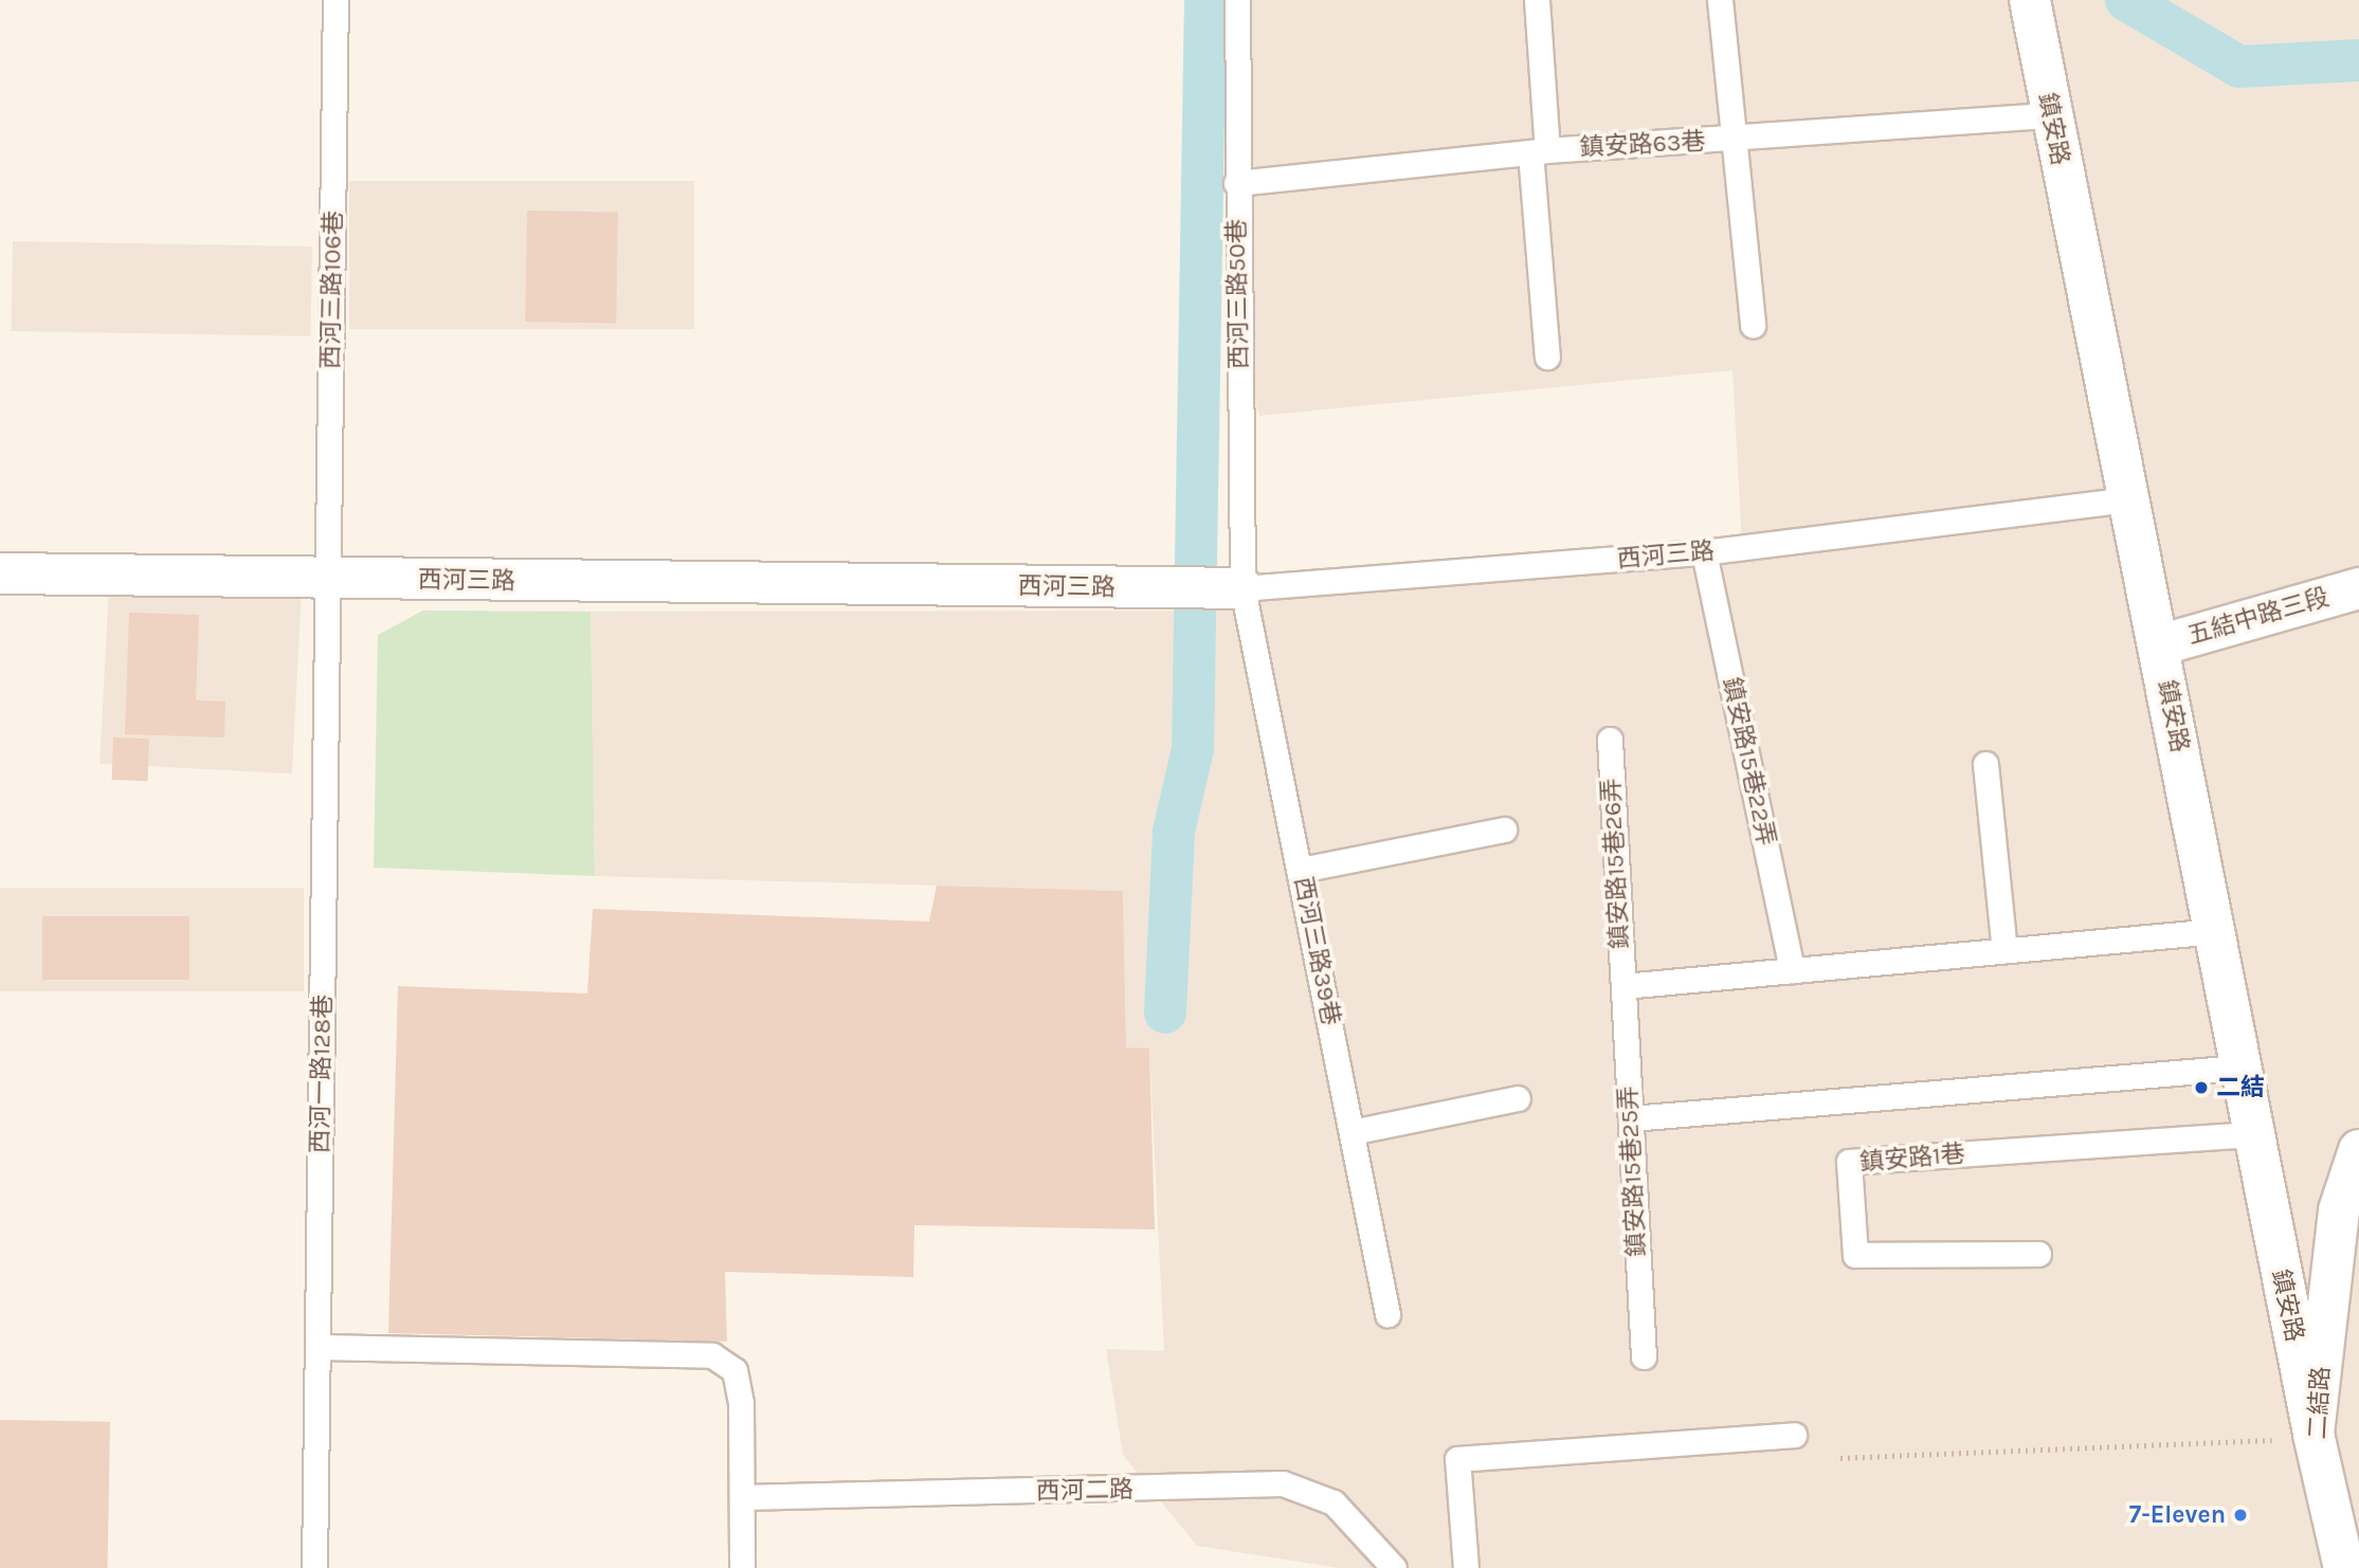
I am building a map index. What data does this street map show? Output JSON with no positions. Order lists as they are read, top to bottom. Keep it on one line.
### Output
{"streets":{"street":["鎮安路","西河三路","五結中路三段","二結路"],"lane":["鎮安路63巷","西河三路106巷","西河三路50巷","鎮安路15巷22弄","鎮安路15巷26弄","西河三路39巷","西河一路128巷","鎮安路1巷","鎮安路15巷25弄","西河二路"]},"crossings":[["鎮安路","鎮安路63巷"],["鎮安路","西河三路"],["鎮安路","五結中路三段"],["鎮安路","鎮安路1巷"],["鎮安路","二結路"],["鎮安路63巷","西河三路50巷"],["西河三路106巷","西河三路"],["西河三路106巷","西河一路128巷"],["西河三路50巷","西河三路"],["西河三路50巷","西河三路39巷"],["西河三路","鎮安路15巷22弄"],["西河三路","西河三路39巷"],["西河三路","西河一路128巷"],["鎮安路15巷26弄","鎮安路15巷25弄"]],"places":["二結","7-Eleven"]}
